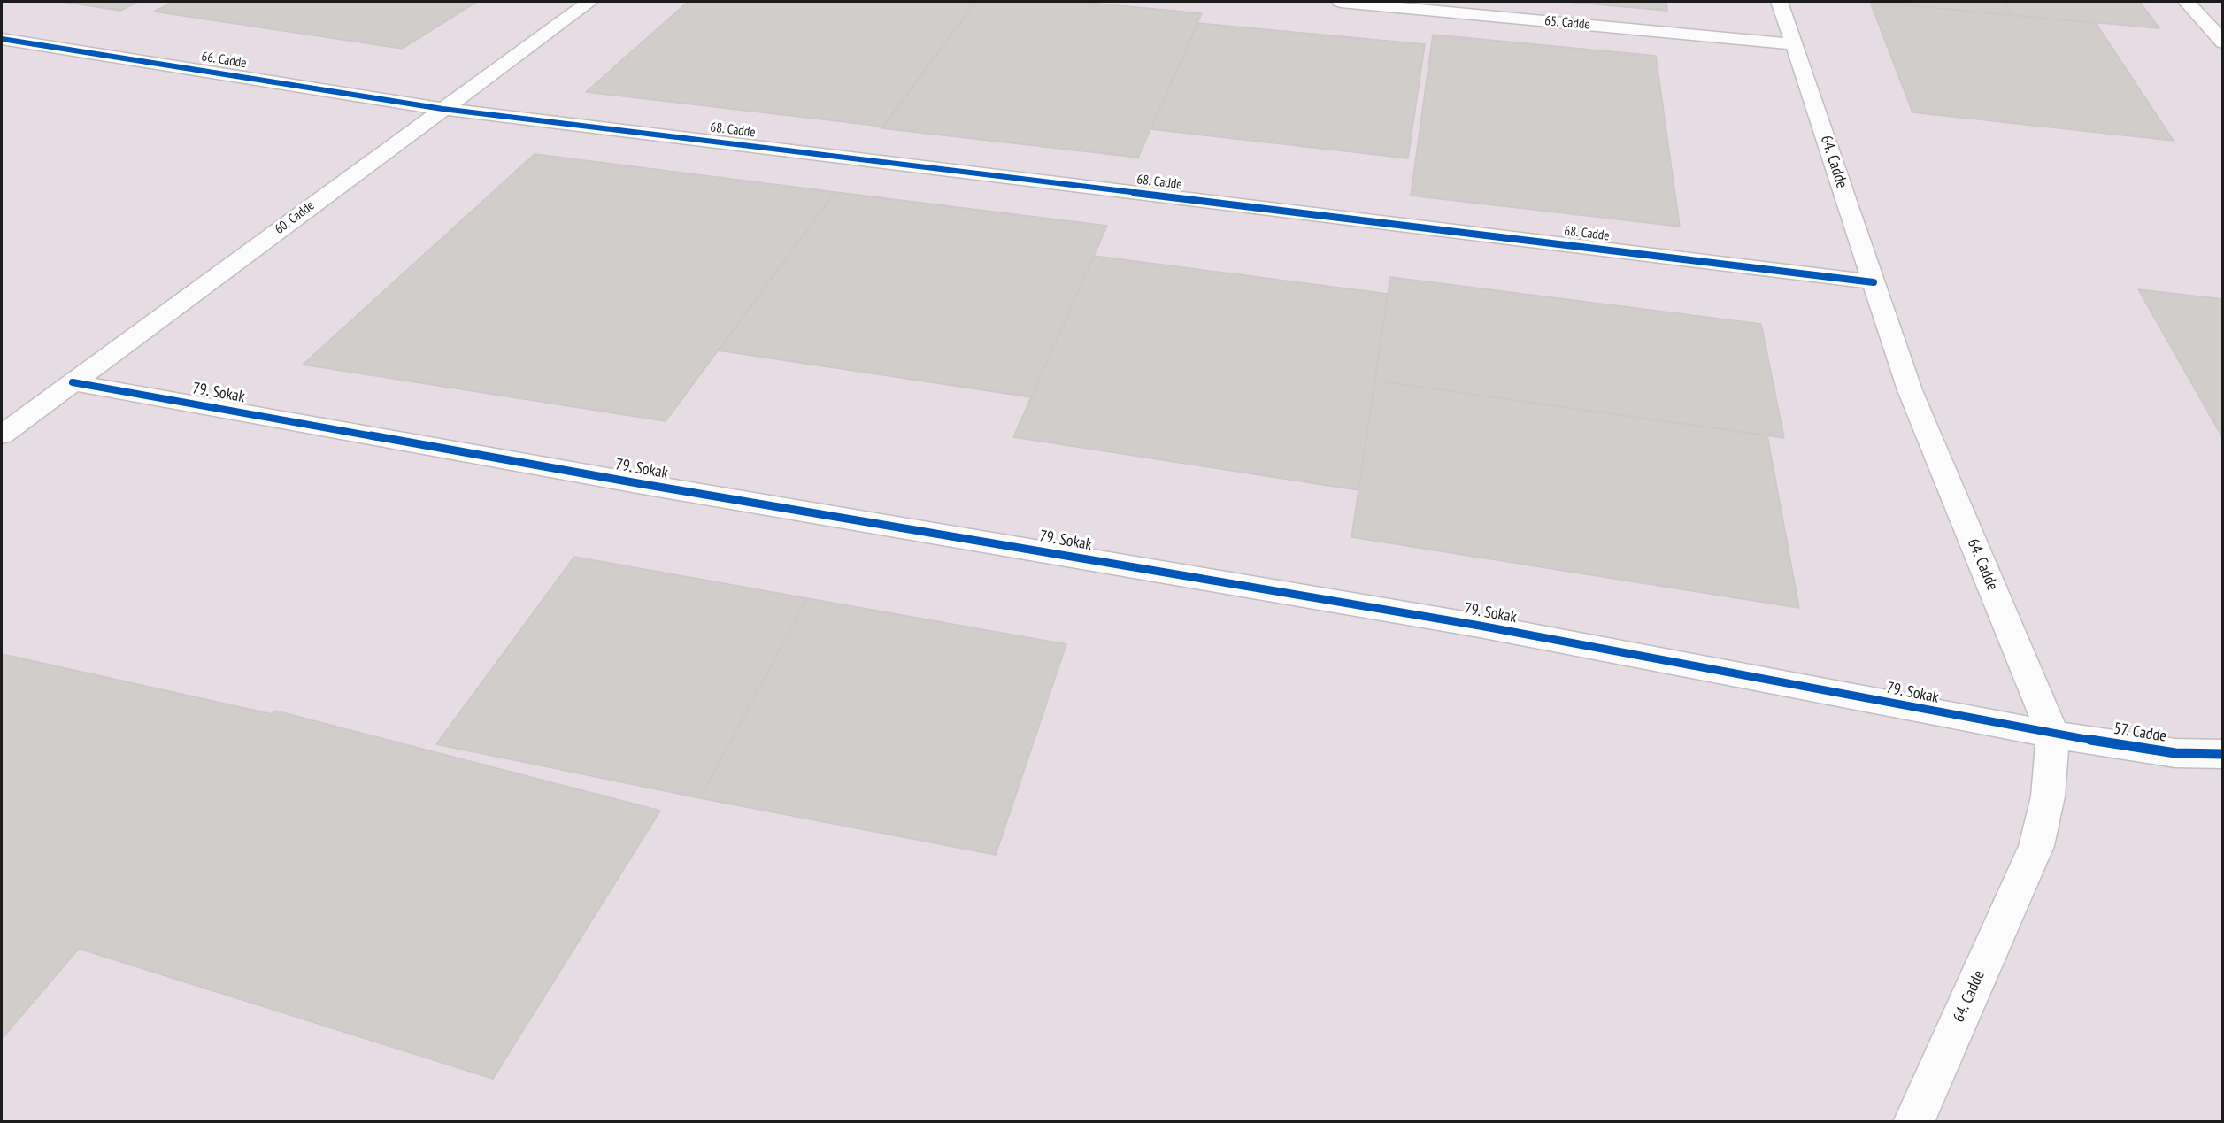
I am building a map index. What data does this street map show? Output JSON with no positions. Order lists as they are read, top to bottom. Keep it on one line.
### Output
{"streets":{"street":["65. Cadde","66. Cadde","68. Cadde","64. Cadde","60. Cadde","79. Sokak","57. Cadde"]},"crossings":[["65. Cadde","64. Cadde"],["66. Cadde","68. Cadde"],["66. Cadde","60. Cadde"],["68. Cadde","64. Cadde"],["68. Cadde","60. Cadde"],["64. Cadde","79. Sokak"],["64. Cadde","57. Cadde"],["60. Cadde","79. Sokak"],["79. Sokak","57. Cadde"]]}
